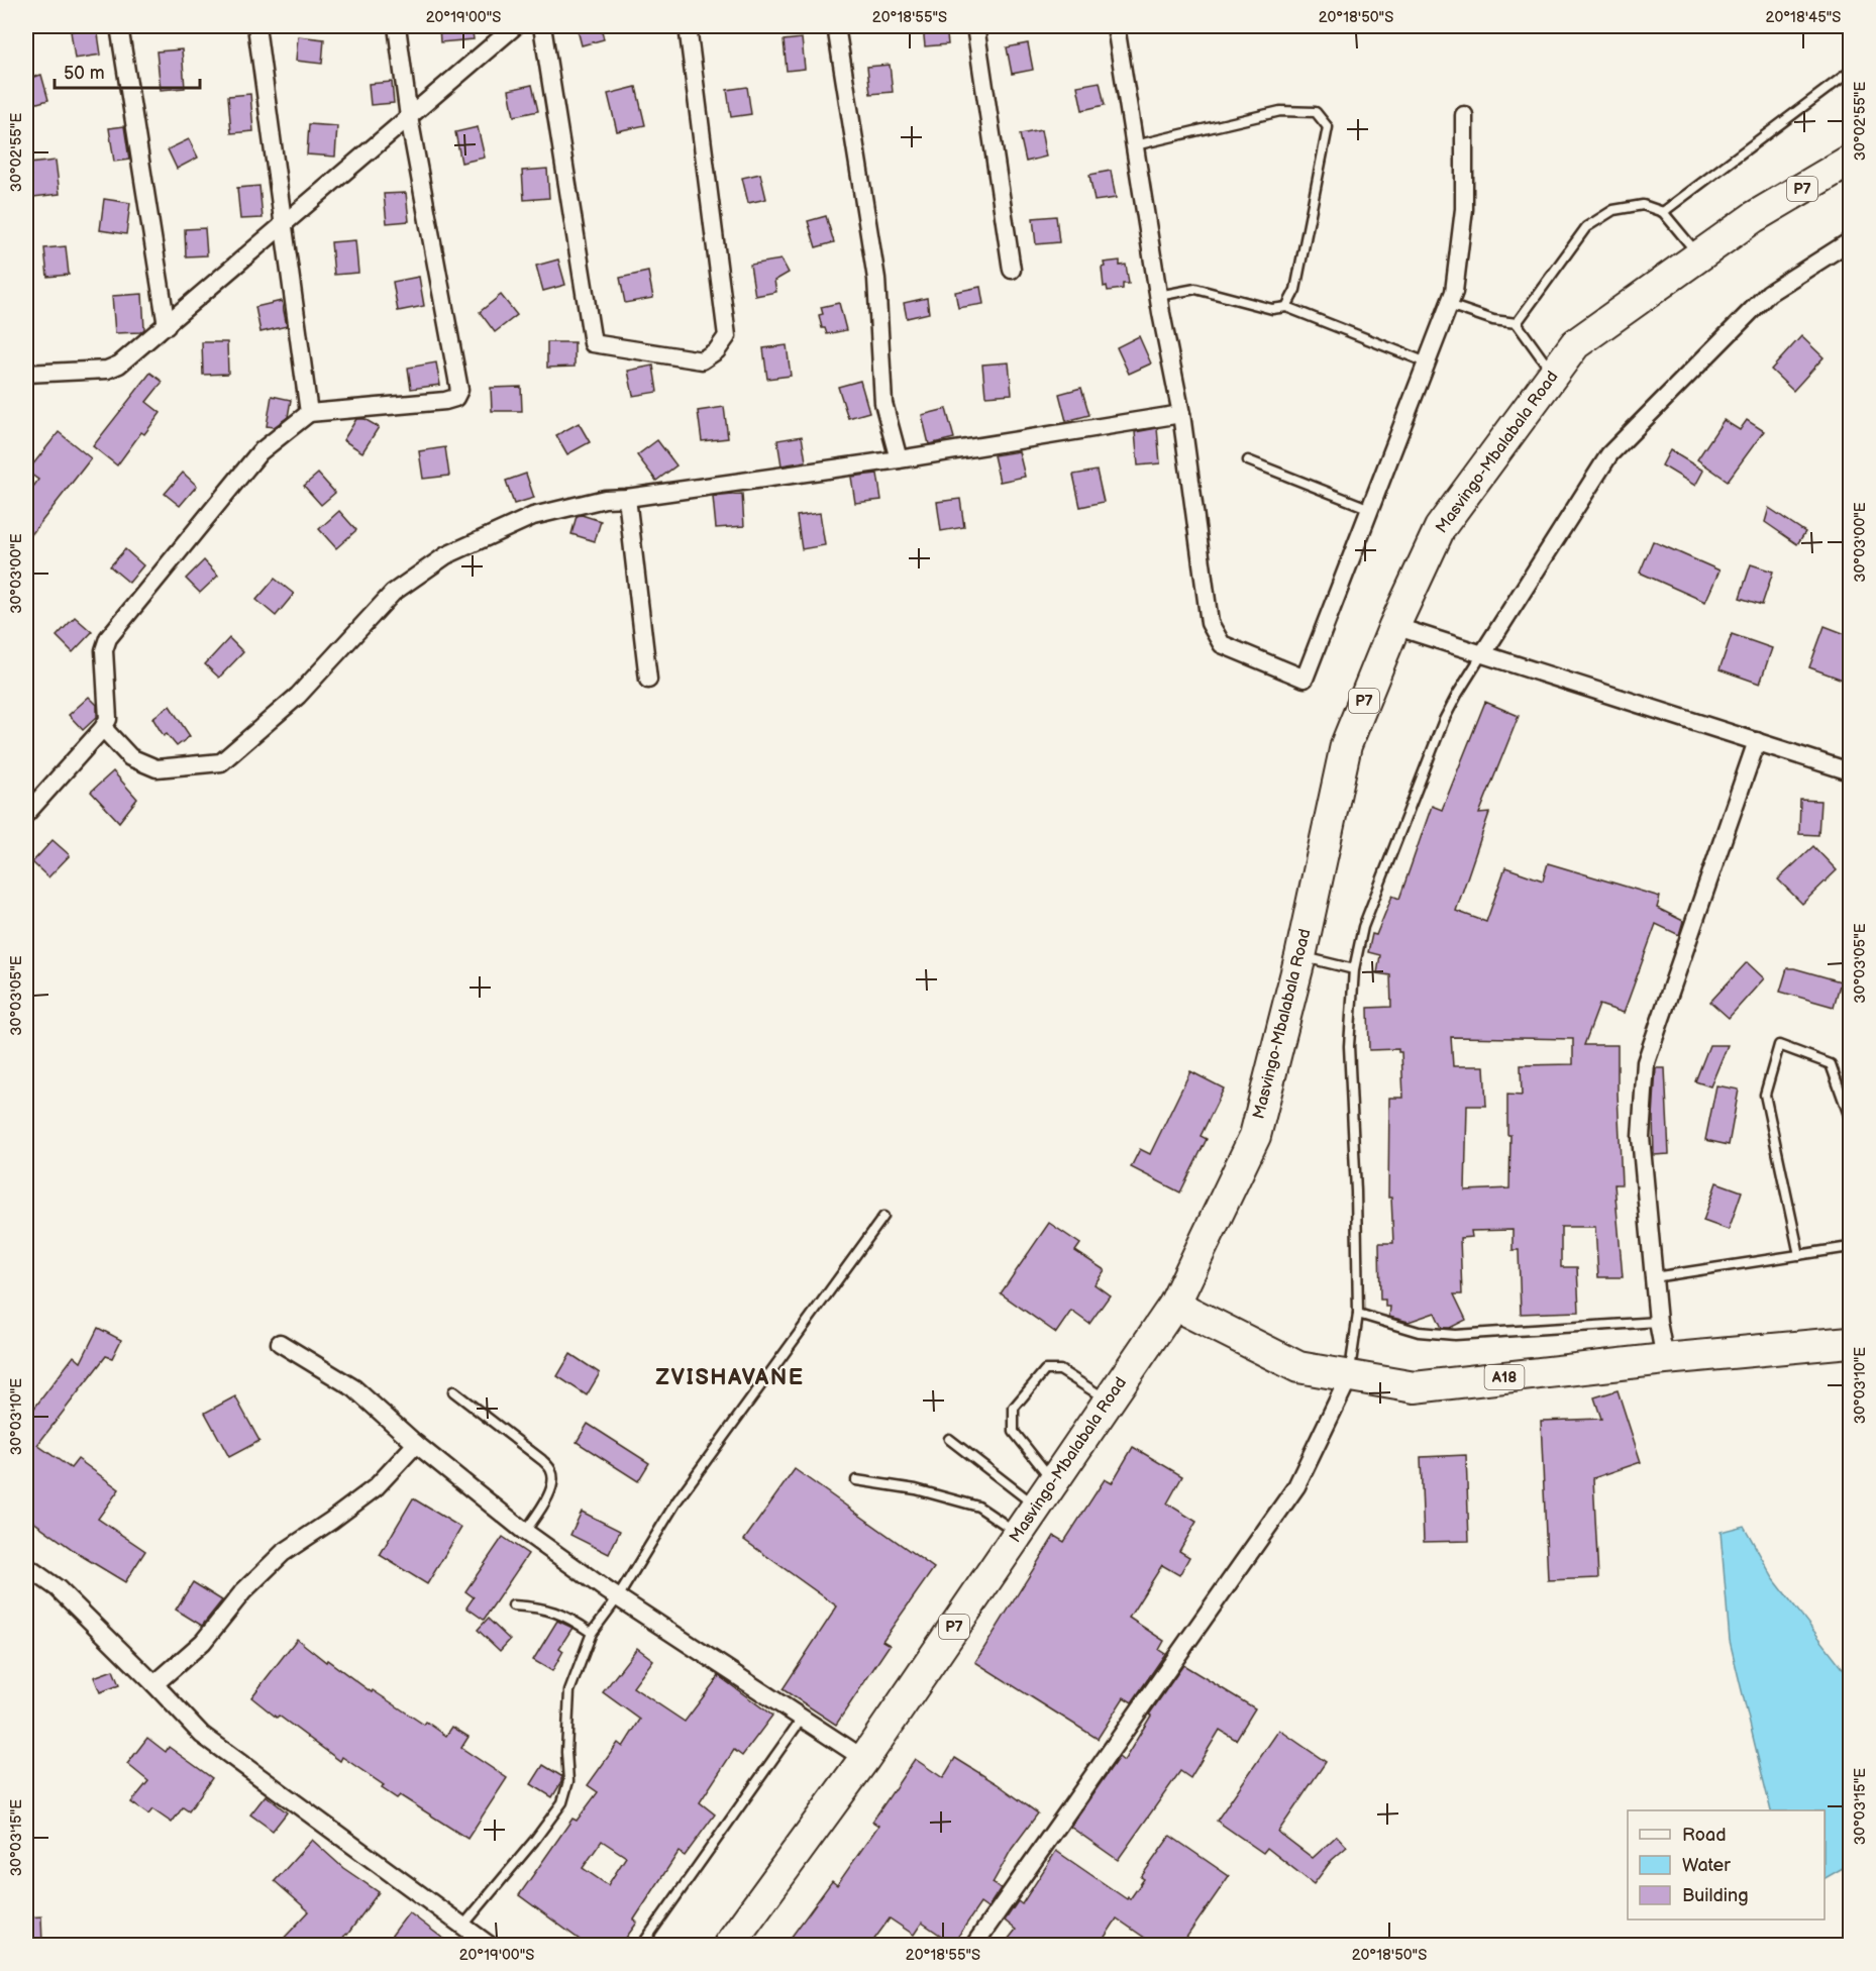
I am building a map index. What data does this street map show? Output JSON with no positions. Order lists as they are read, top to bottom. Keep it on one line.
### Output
{"streets":{"highway":["P7","Masvingo-Mbalabala Road","A18"]},"crossings":[["Masvingo-Mbalabala Road","A18"]],"districts":["ZVISHAVANE"],"legend":["Road","Water","Building"],"scale_bar":"50 m","coordinates":["20°19'00\"S","20°18'55\"S","20°18'50\"S","20°18'45\"S","30°02'55\"E","30°03'00\"E","30°03'05\"E","30°03'10\"E","30°03'15\"E"]}
